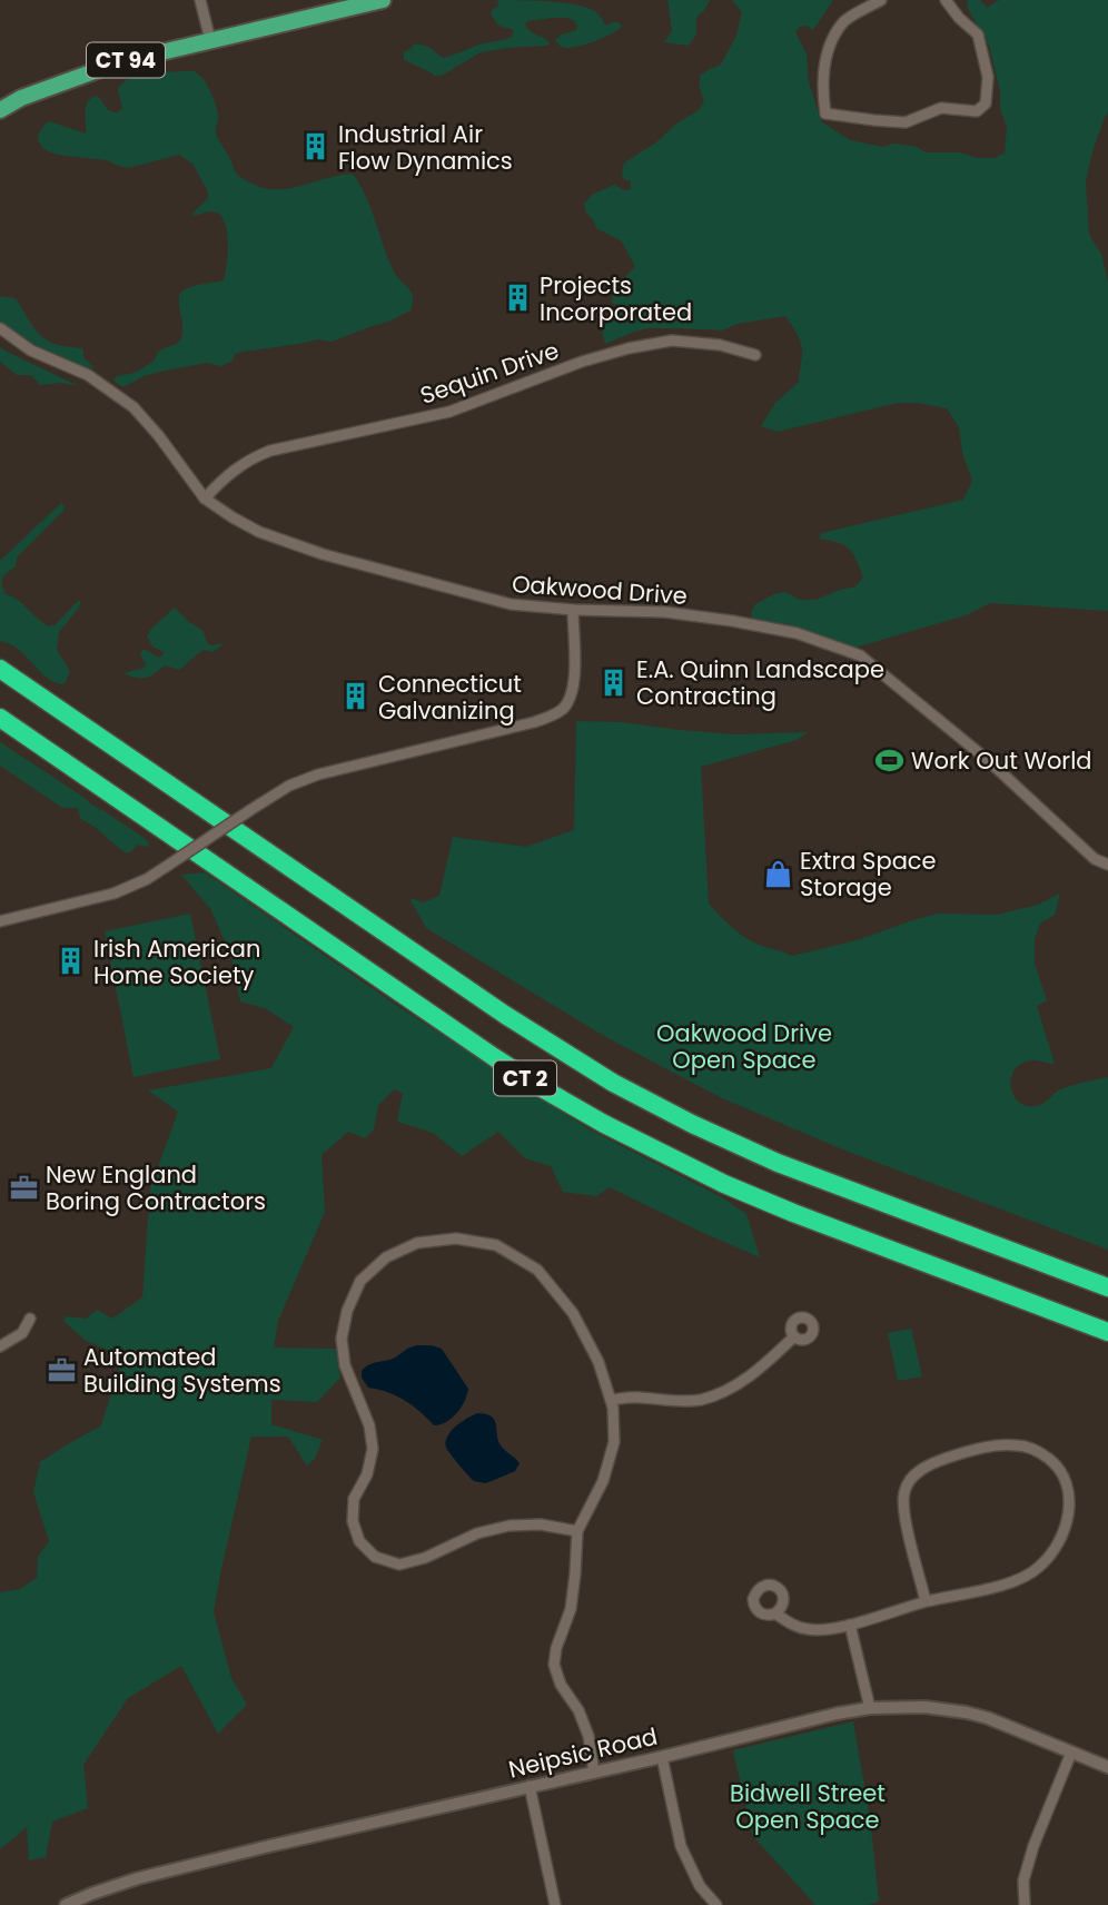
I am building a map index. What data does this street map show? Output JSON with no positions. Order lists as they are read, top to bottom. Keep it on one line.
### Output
{"streets":{"highway":["CT 2"],"main road":["CT 94"],"street":["Sequin Drive","Oakwood Drive","Neipsic Road"]},"crossings":[["Sequin Drive","Oakwood Drive"]],"parks":["Oakwood Drive Open Space","Bidwell Street Open Space"],"places":{"building":["Industrial Air Flow Dynamics","Projects Incorporated","E.A. Quinn Landscape Contracting","Connecticut Galvanizing","Irish American Home Society"],"sports":["Work Out World"],"shop":["Extra Space Storage"],"office":["New England Boring Contractors","Automated Building Systems"]}}
